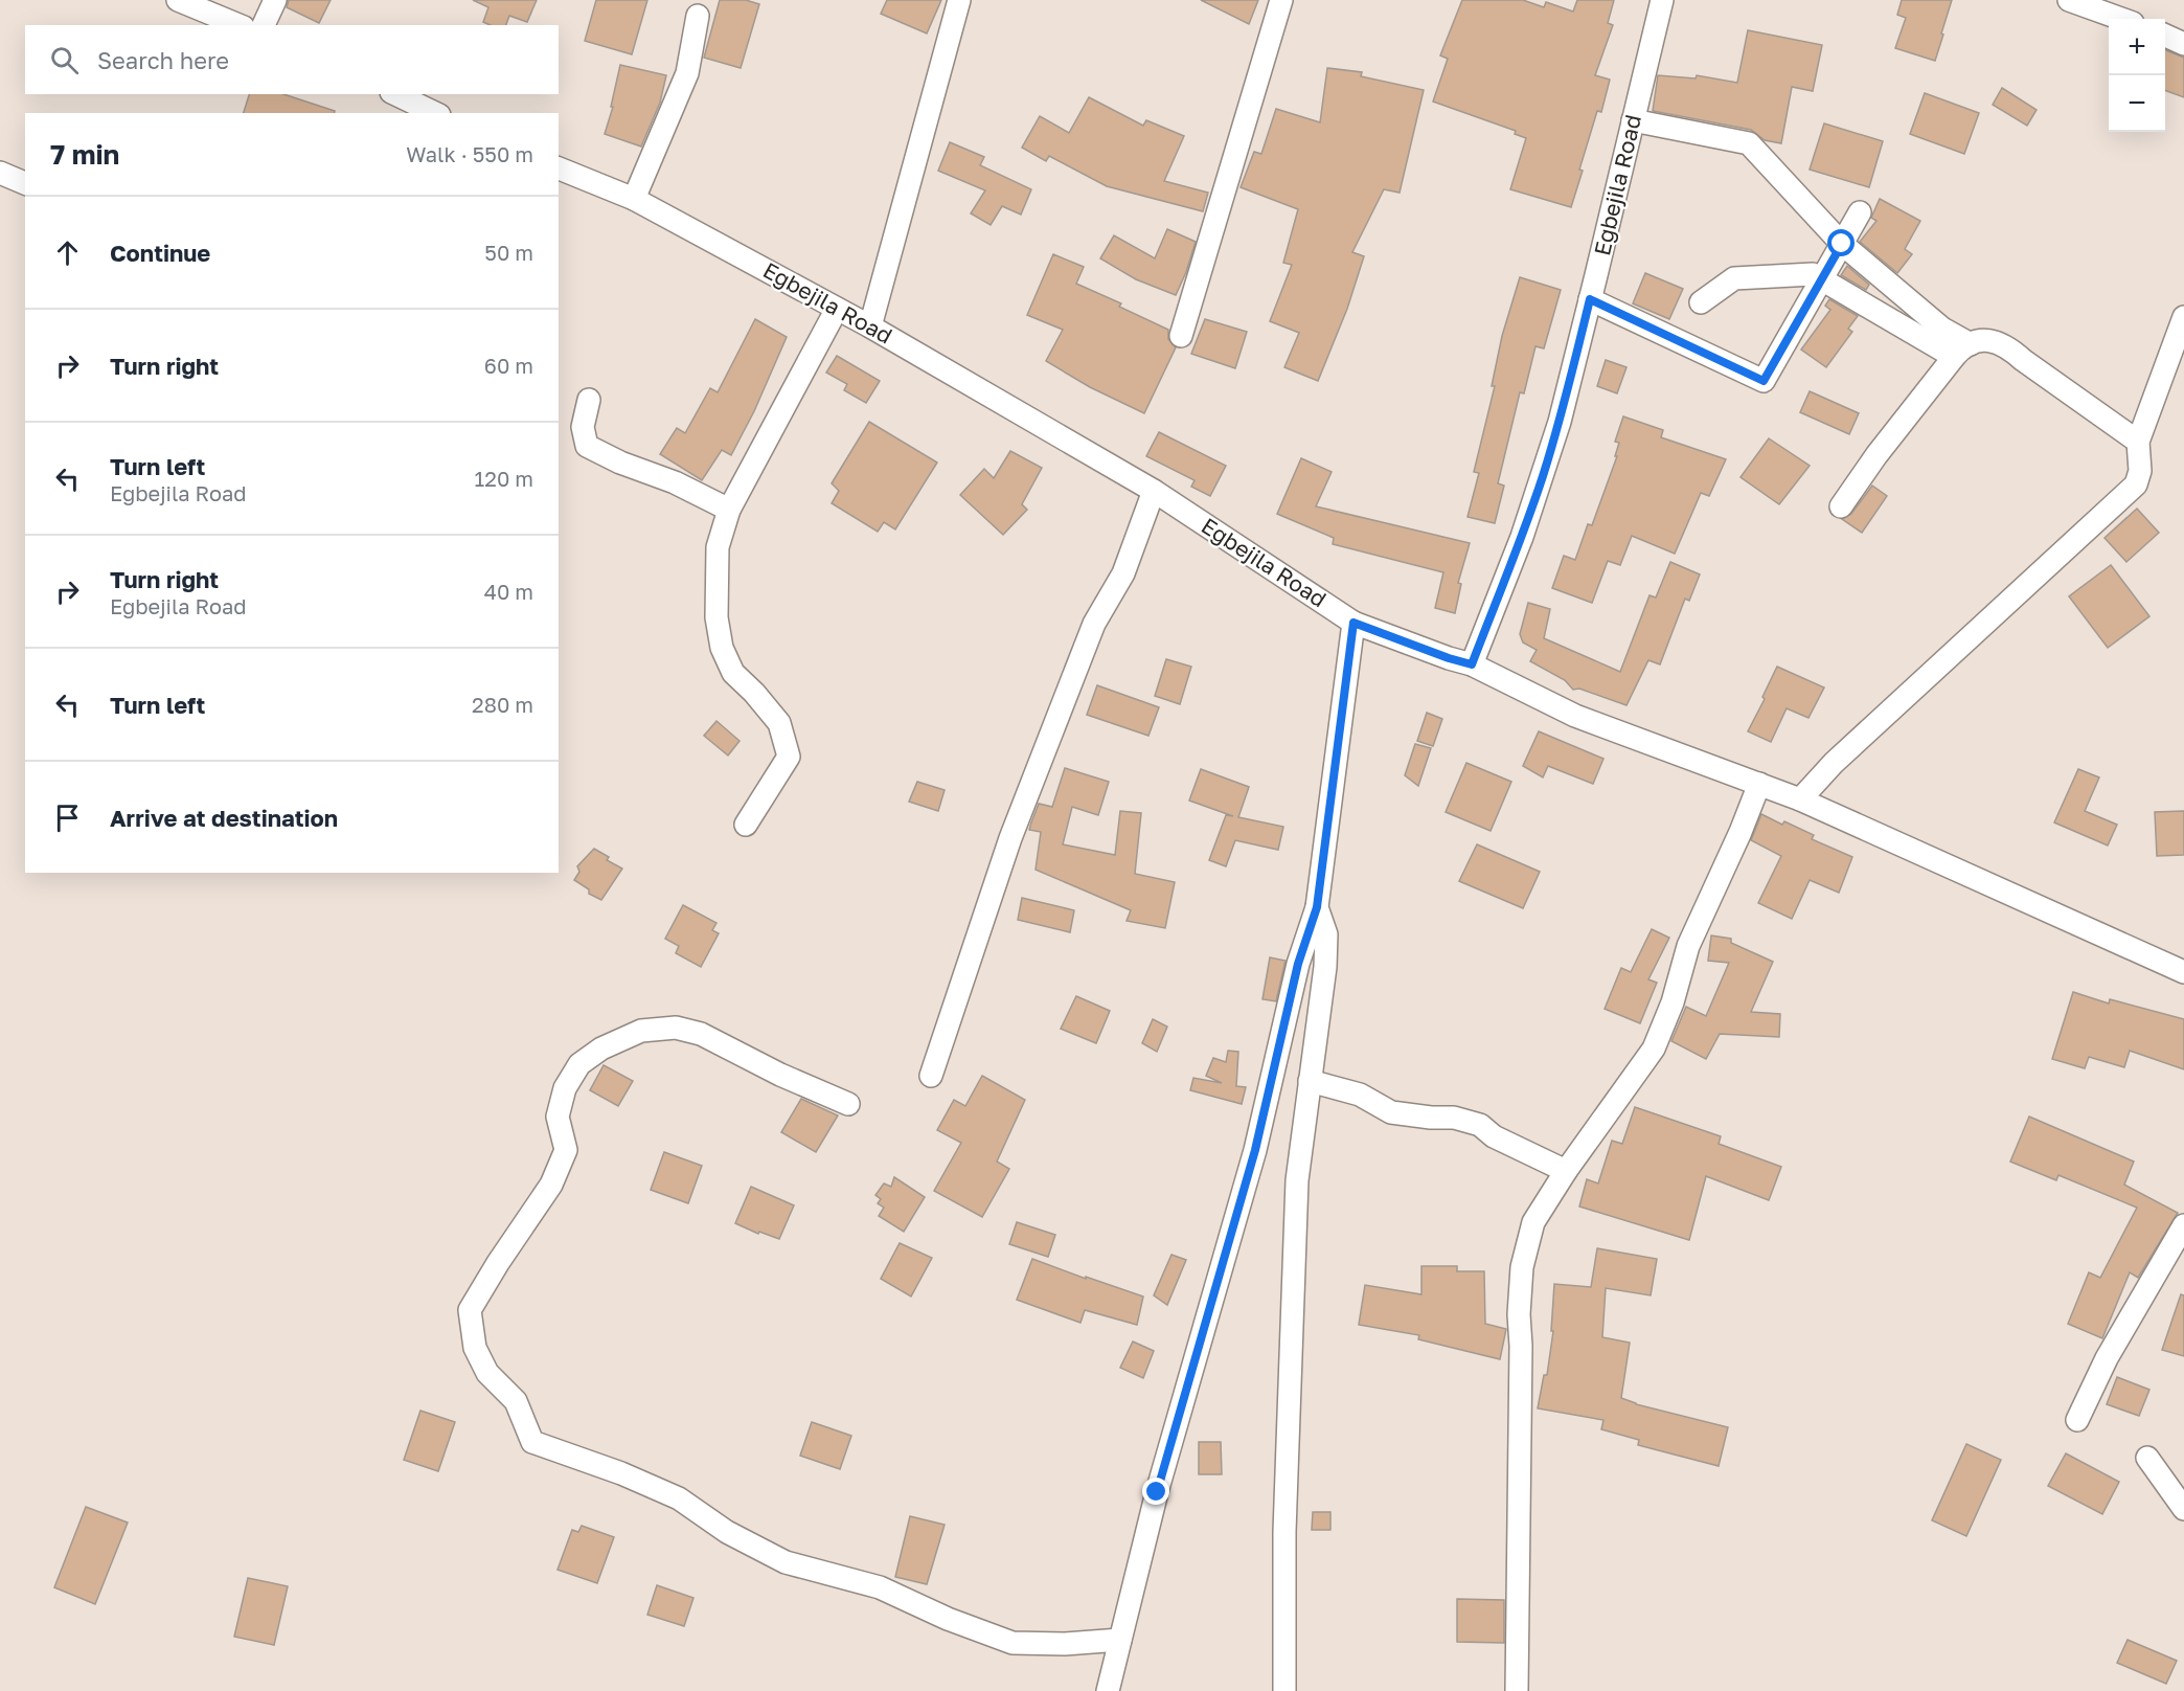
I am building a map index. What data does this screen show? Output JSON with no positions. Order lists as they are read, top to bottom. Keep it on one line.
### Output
{"streets":{"street":["Egbejila Road"]},"page":{"map_buttons":["+","−"],"search":"Search here","heading":["7 min","Walk · 550 m"],"list":[["Continue","50 m"],["Turn right","60 m"],["Turn left","Egbejila Road","120 m"],["Turn right","Egbejila Road","40 m"],["Turn left","280 m"],"Arrive at destination"]}}
